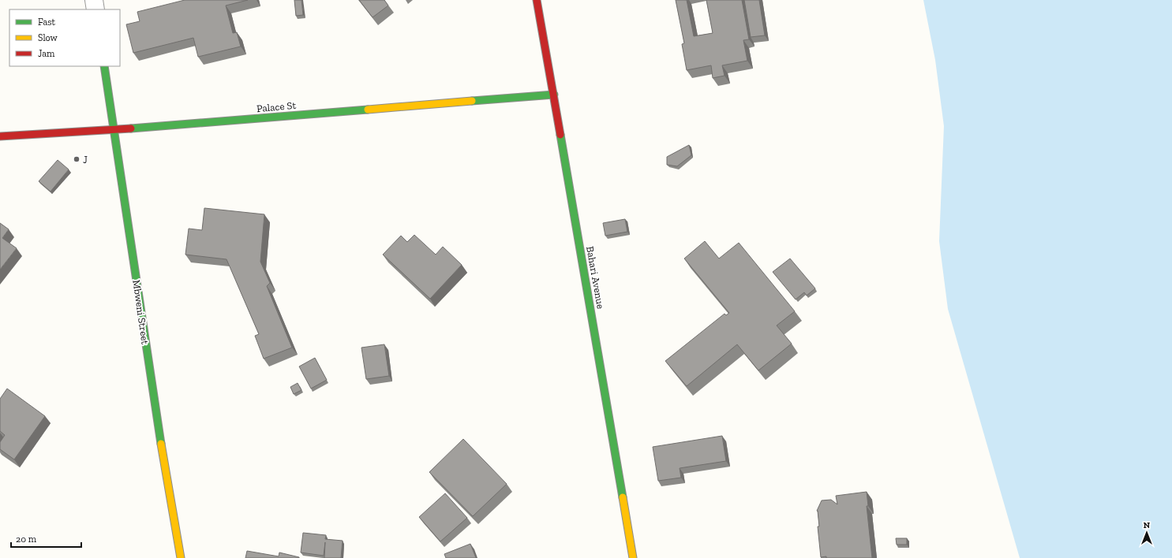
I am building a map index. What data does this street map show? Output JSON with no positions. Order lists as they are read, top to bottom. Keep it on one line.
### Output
{"streets":{"street":["Palace St","Bahari Avenue","Mbweni Street"]},"crossings":[["Palace St","Bahari Avenue"],["Palace St","Mbweni Street"]],"places":["J"],"legend":["Fast","Slow","Jam"],"scale_bar":"20 m","north":"top"}
